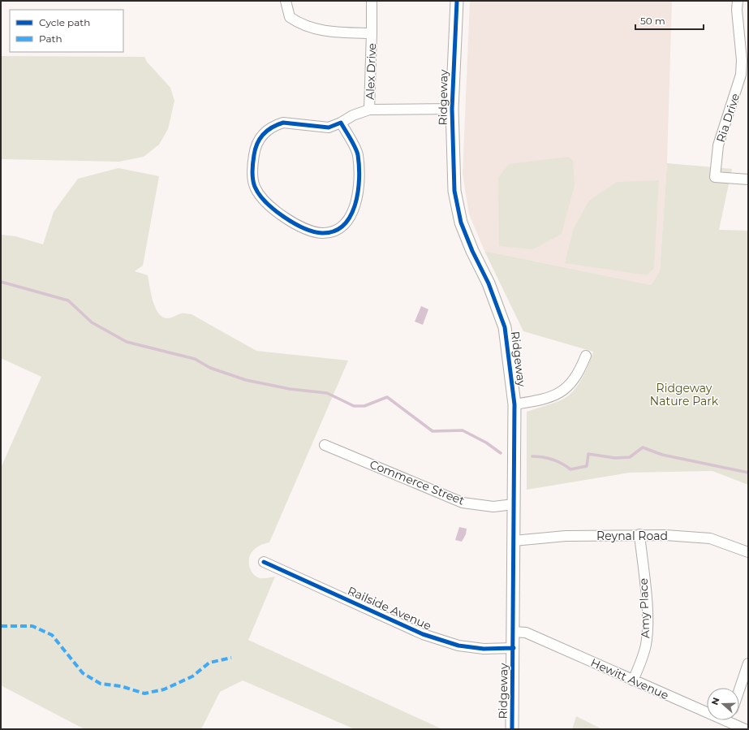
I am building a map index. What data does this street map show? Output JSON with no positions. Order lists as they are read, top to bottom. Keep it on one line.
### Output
{"streets":{"street":["Alex Drive","Ridgeway","Ria Drive","Commerce Street","Reynal Road","Railside Avenue","Amy Place","Hewitt Avenue"]},"crossings":[["Ridgeway","Commerce Street"],["Ridgeway","Reynal Road"],["Ridgeway","Railside Avenue"],["Ridgeway","Hewitt Avenue"],["Reynal Road","Amy Place"],["Amy Place","Hewitt Avenue"]],"parks":["Ridgeway Nature Park"],"legend":["Cycle path","Path"],"scale_bar":"50 m","north":"left"}
